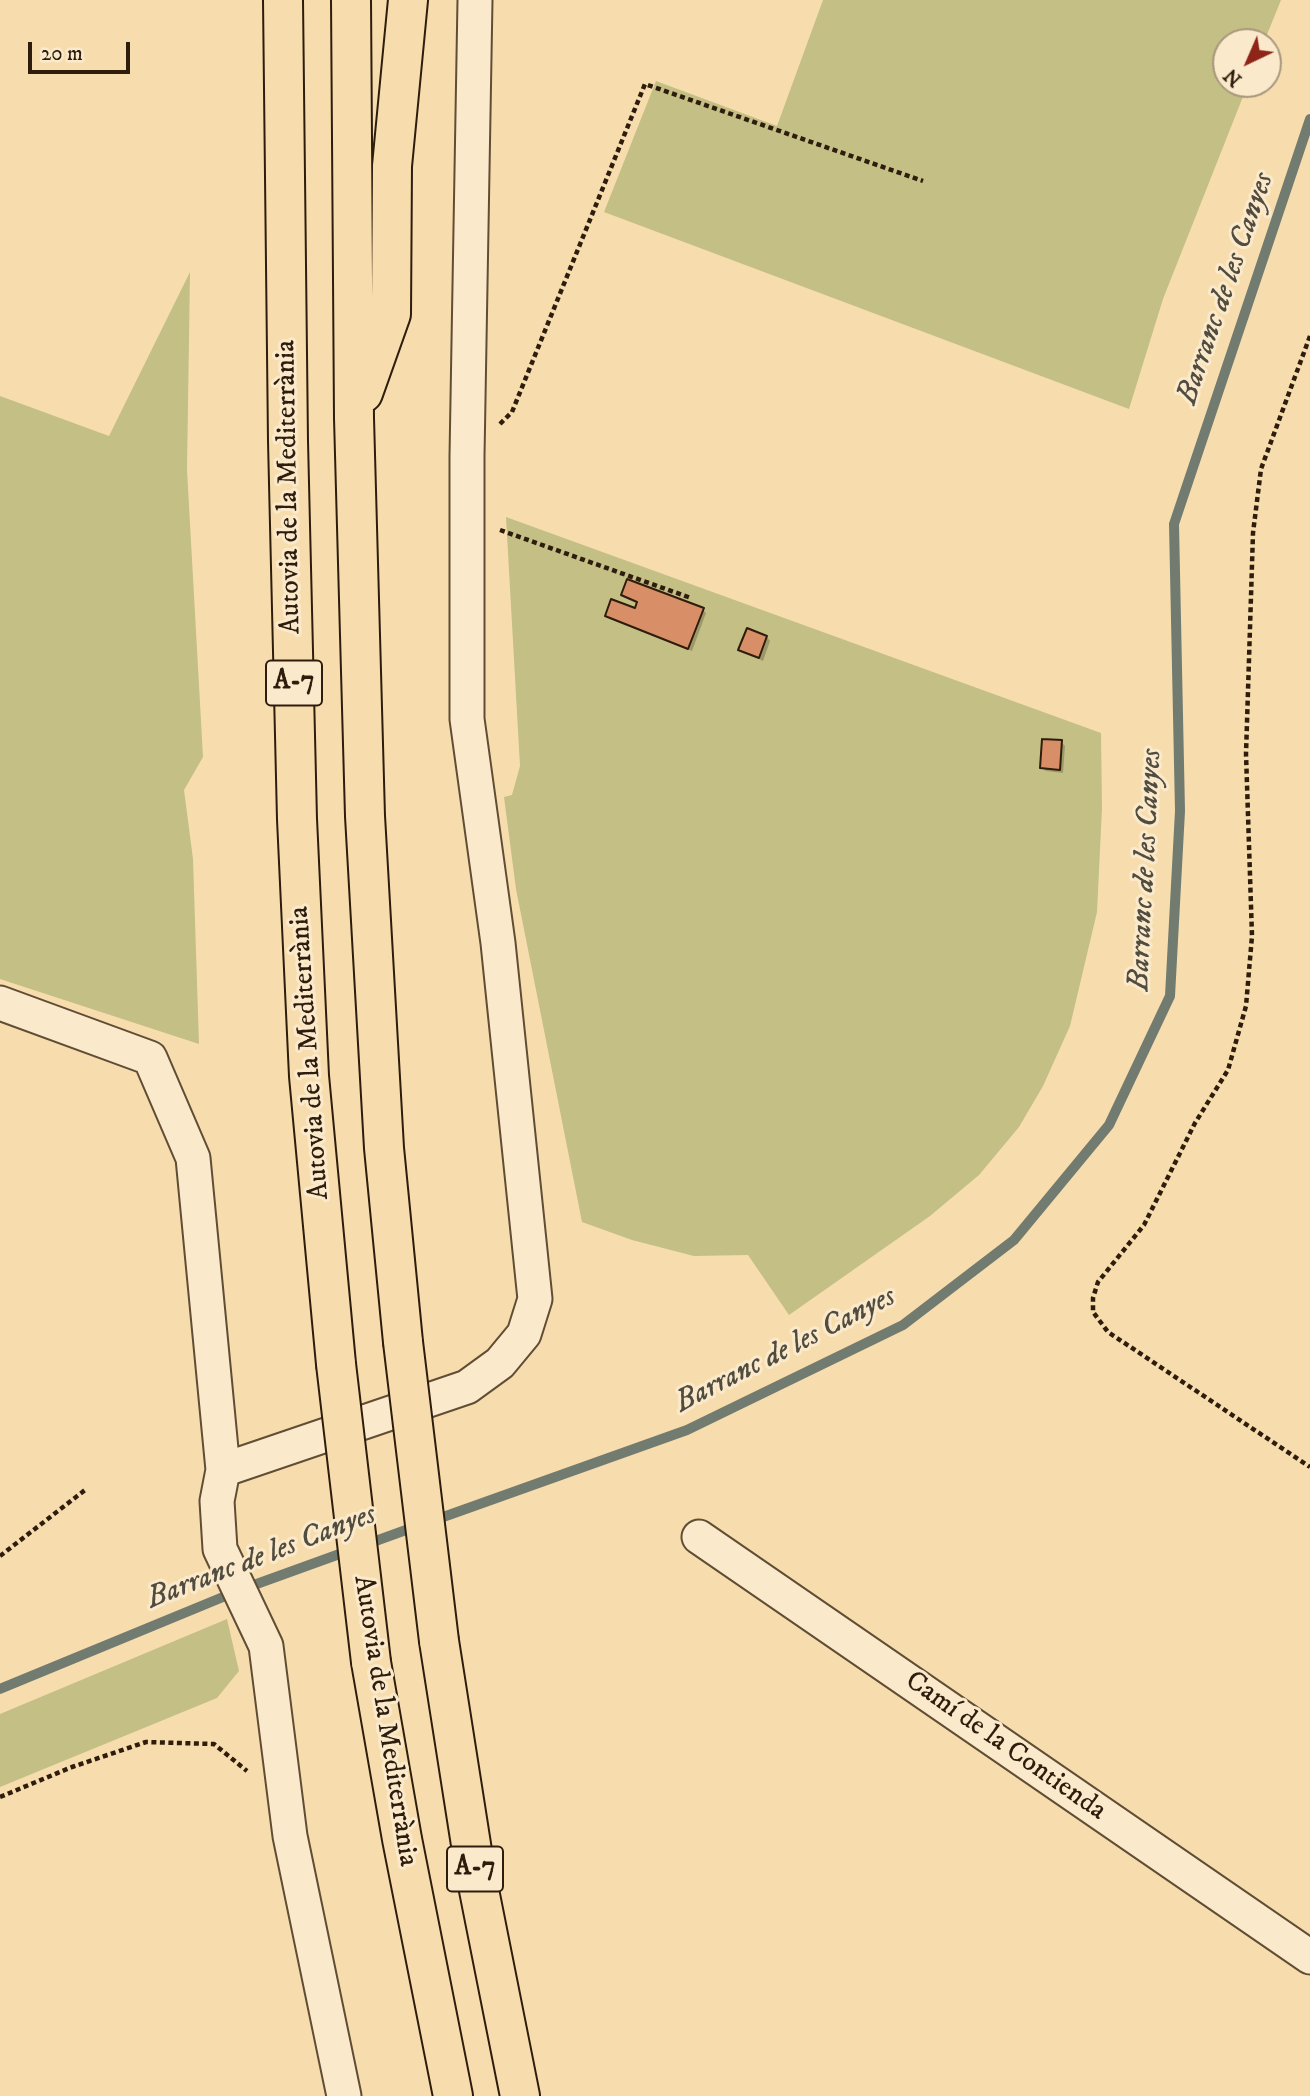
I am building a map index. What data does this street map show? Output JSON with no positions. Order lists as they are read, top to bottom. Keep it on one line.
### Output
{"streets":{"highway":["Autovia de la Mediterrània","A-7"],"street":["Camí de la Contienda"]},"water":["Barranc de les Canyes"],"scale_bar":"20 m","north":"bottom left"}
